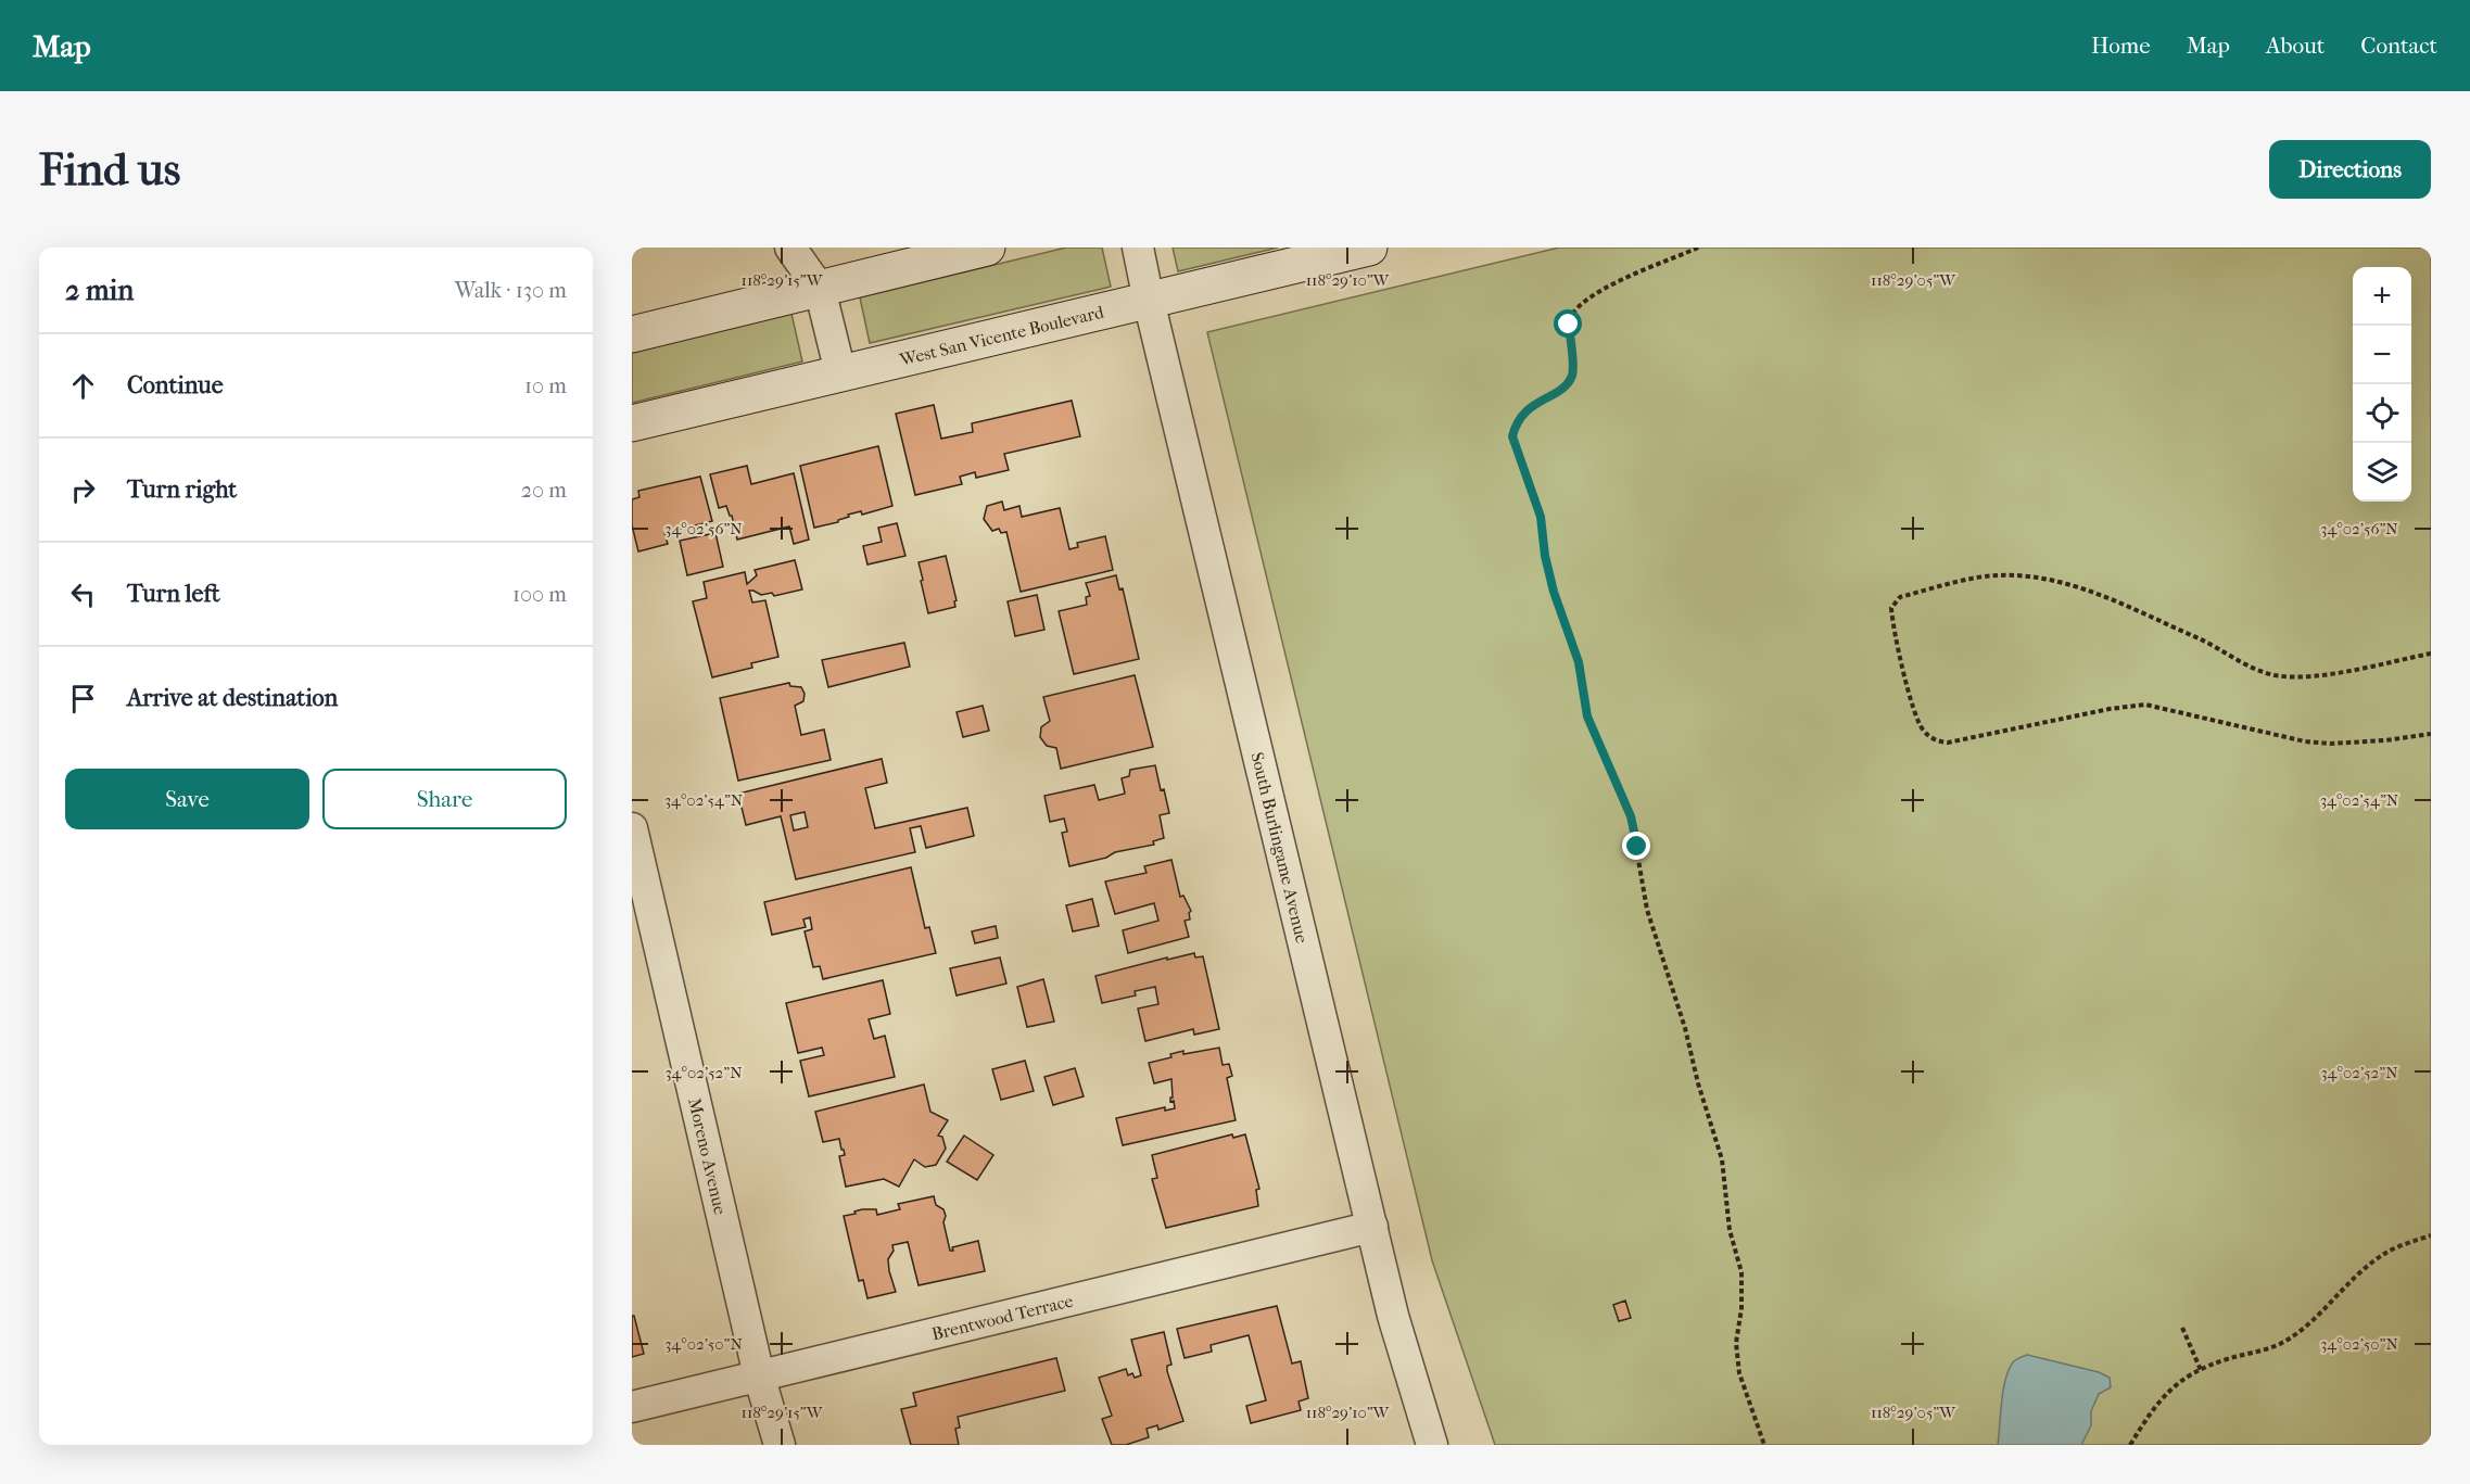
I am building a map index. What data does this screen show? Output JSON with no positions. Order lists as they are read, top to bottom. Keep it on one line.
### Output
{"streets":{"main road":["West San Vicente Boulevard"],"street":["South Burlingame Avenue","Moreno Avenue","Brentwood Terrace"]},"crossings":[["West San Vicente Boulevard","South Burlingame Avenue"],["South Burlingame Avenue","Brentwood Terrace"],["Moreno Avenue","Brentwood Terrace"]],"page":{"header":"Map","nav":["Home","Map","About","Contact"],"buttons":["Directions",["Save","Share"]],"title":"Find us","heading":["2 min","Walk · 130 m"],"map_buttons":["+","−"],"list":[["Continue","10 m"],["Turn right","20 m"],["Turn left","100 m"],"Arrive at destination"]},"coordinates":["118°29'15\"W","118°29'10\"W","118°29'05\"W","34°02'56\"N","34°02'54\"N","34°02'52\"N","34°02'50\"N"]}
